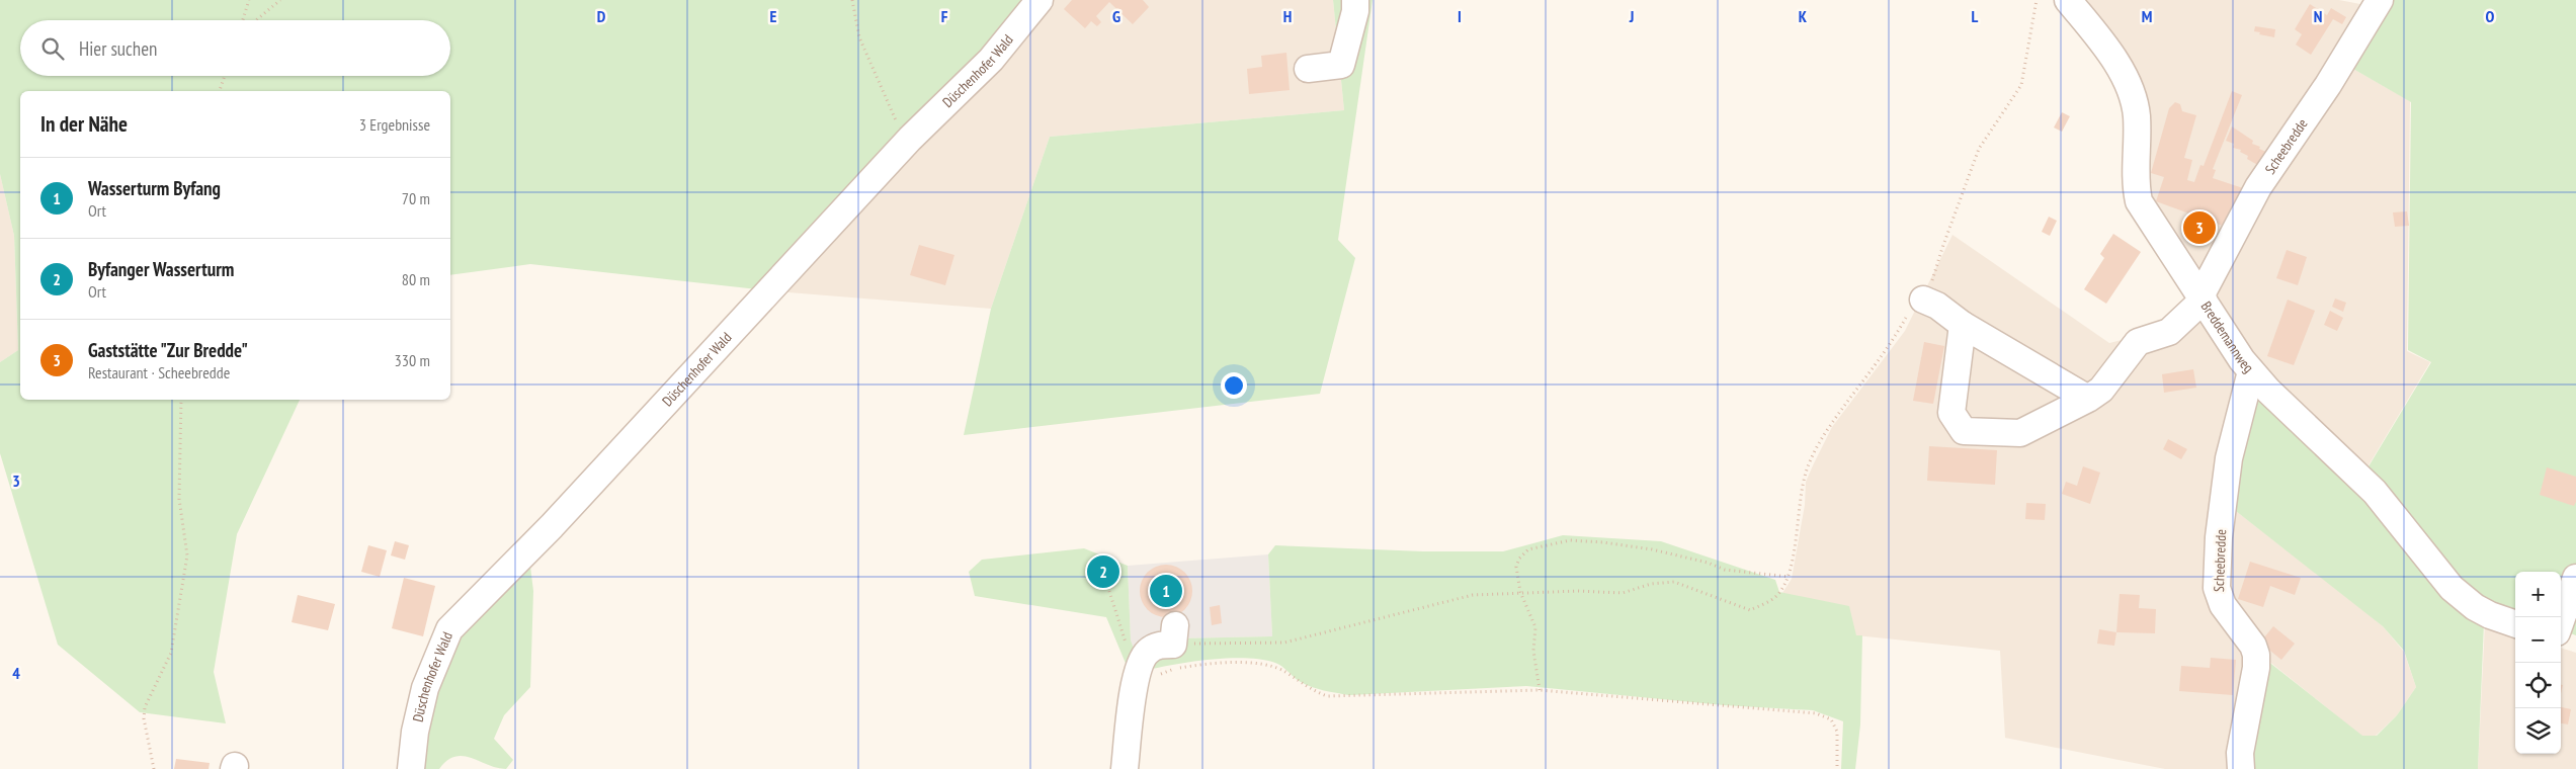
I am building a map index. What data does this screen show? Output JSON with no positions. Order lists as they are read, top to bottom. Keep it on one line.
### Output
{"streets":{"street":["Düschenhofer Wald","Scheebredde","Breddemannweg"]},"crossings":[["Scheebredde","Breddemannweg"]],"page":{"search":"Hier suchen","heading":["In der Nähe","3 Ergebnisse"],"list":[{"mark":"1","name":"Wasserturm Byfang","note":"Ort","value":"70 m"},{"mark":"2","name":"Byfanger Wasserturm","note":"Ort","value":"80 m"},{"mark":"3","name":"Gaststätte \"Zur Bredde\"","note":"Restaurant · Scheebredde","value":"330 m"}],"pins":["3","2","1"],"map_buttons":["+","−"]},"grid":{"columns":["D","E","F","G","H","I","J","K","L","M","N","O"],"rows":["3","4"]}}
